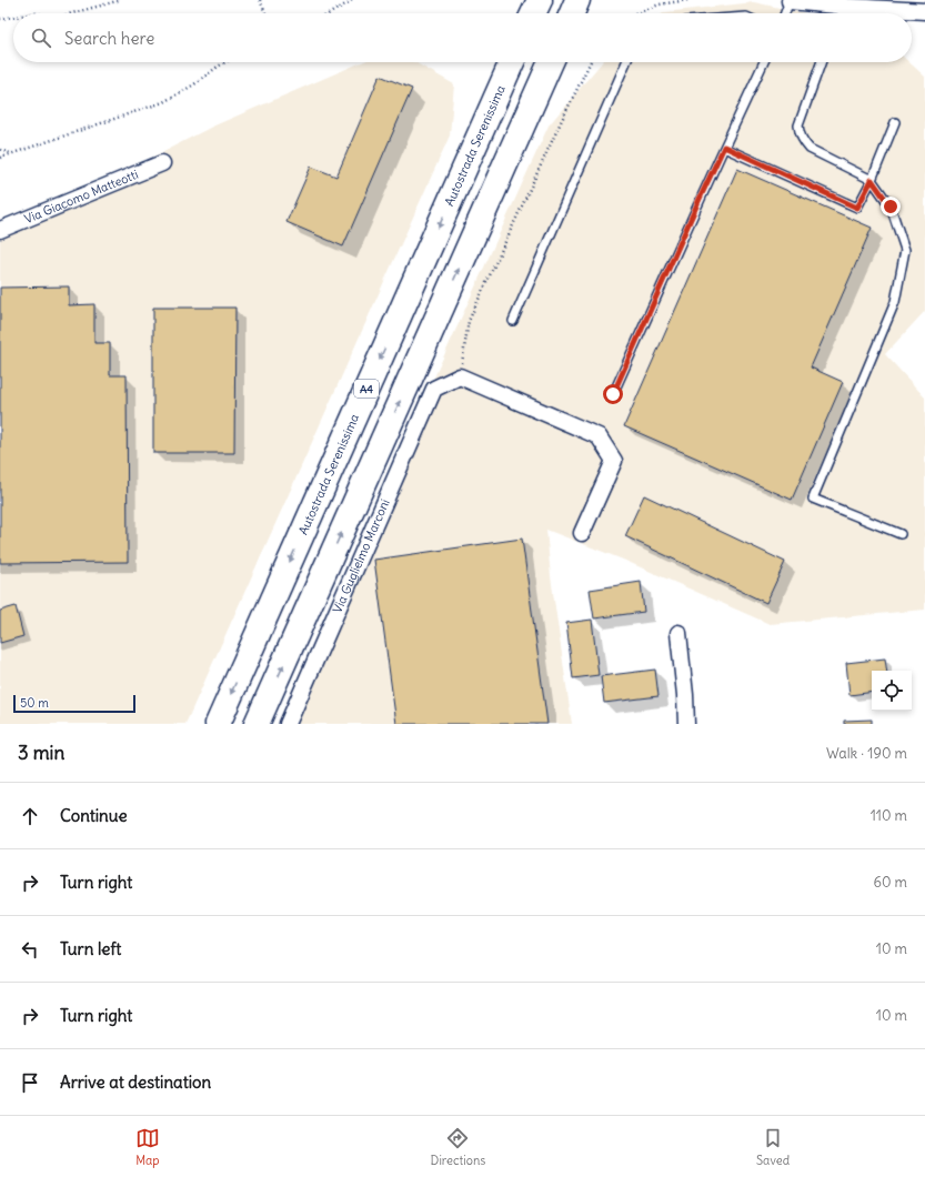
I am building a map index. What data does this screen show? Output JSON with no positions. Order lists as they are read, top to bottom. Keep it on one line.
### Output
{"streets":{"highway":["Autostrada Serenissima","A4"],"street":["Via Giacomo Matteotti","Via Guglielmo Marconi"]},"scale_bar":"50 m","page":{"search":"Search here","scale":"50 m","heading":["3 min","Walk · 190 m"],"list":[["Continue","110 m"],["Turn right","60 m"],["Turn left","10 m"],["Turn right","10 m"],"Arrive at destination"],"nav":["Map","Directions","Saved"]}}
